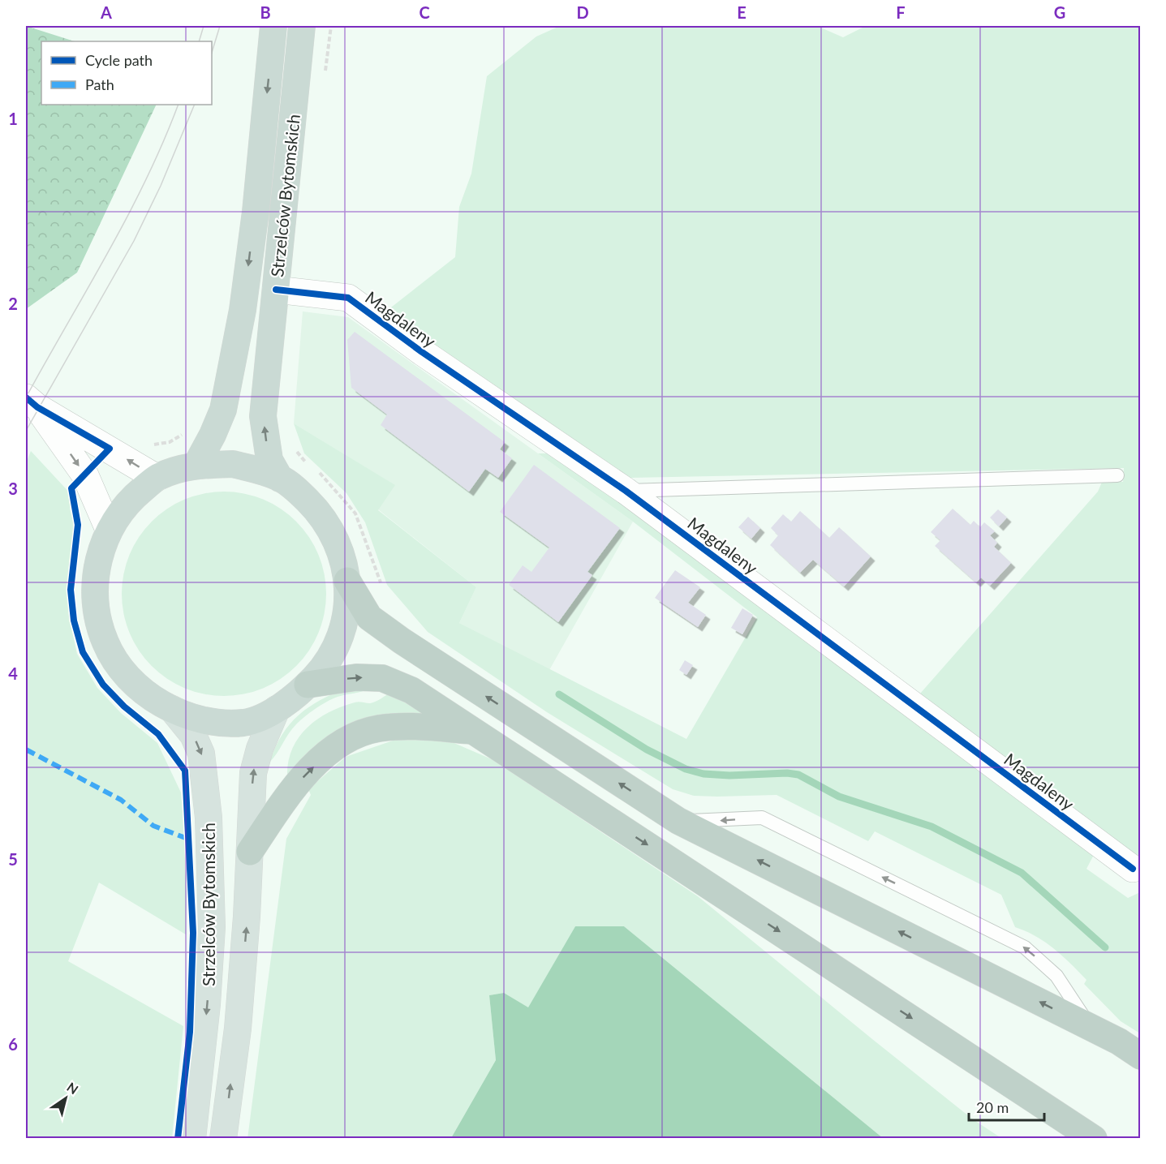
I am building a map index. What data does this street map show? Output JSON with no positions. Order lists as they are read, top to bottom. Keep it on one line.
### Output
{"streets":{"highway":["Strzelców Bytomskich"],"street":["Magdaleny"]},"crossings":[["Strzelców Bytomskich","Magdaleny"]],"legend":["Cycle path","Path"],"scale_bar":"20 m","north":"top right","grid":{"columns":["A","B","C","D","E","F","G"],"rows":["1","2","3","4","5","6"]}}
